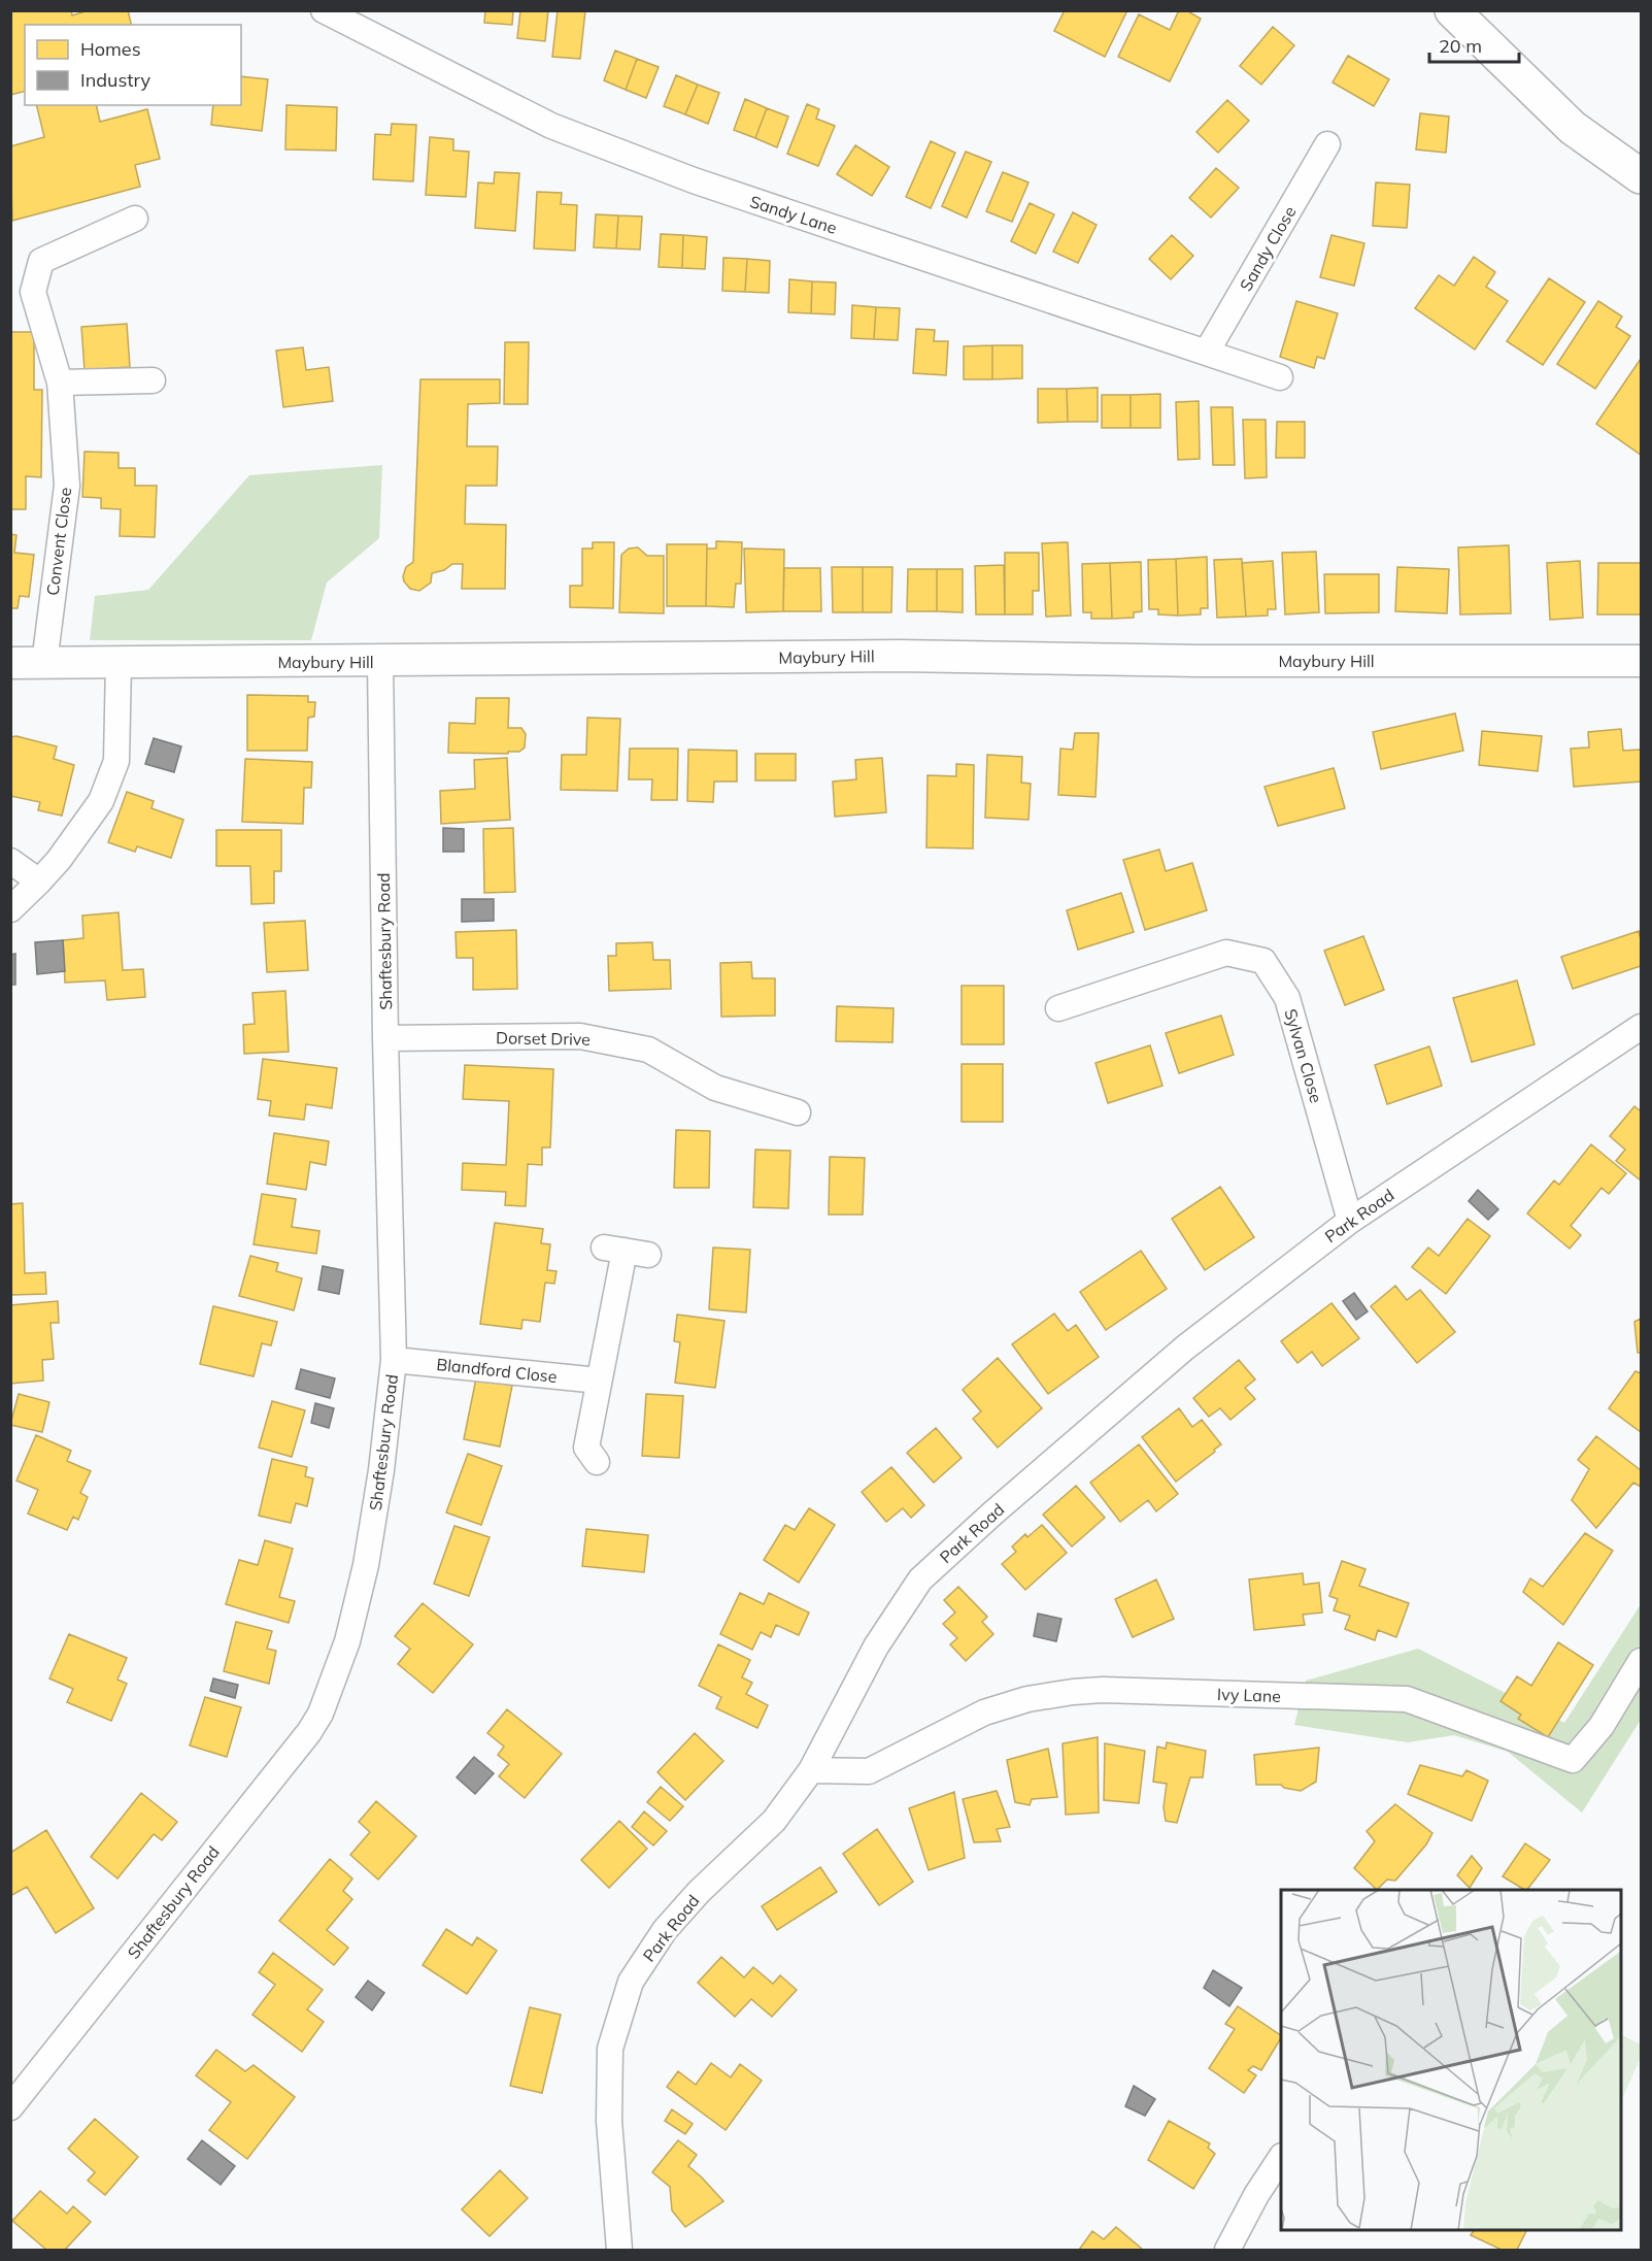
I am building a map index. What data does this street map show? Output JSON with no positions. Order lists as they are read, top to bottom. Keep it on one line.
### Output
{"streets":{"street":["Sandy Lane","Sandy Close","Convent Close","Maybury Hill","Shaftesbury Road","Dorset Drive","Sylvan Close","Park Road","Blandford Close","Ivy Lane"]},"crossings":[["Sandy Lane","Sandy Close"],["Convent Close","Maybury Hill"],["Maybury Hill","Shaftesbury Road"],["Shaftesbury Road","Dorset Drive"],["Shaftesbury Road","Blandford Close"],["Sylvan Close","Park Road"],["Park Road","Ivy Lane"]],"legend":["Homes","Industry"],"scale_bar":"20 m"}
